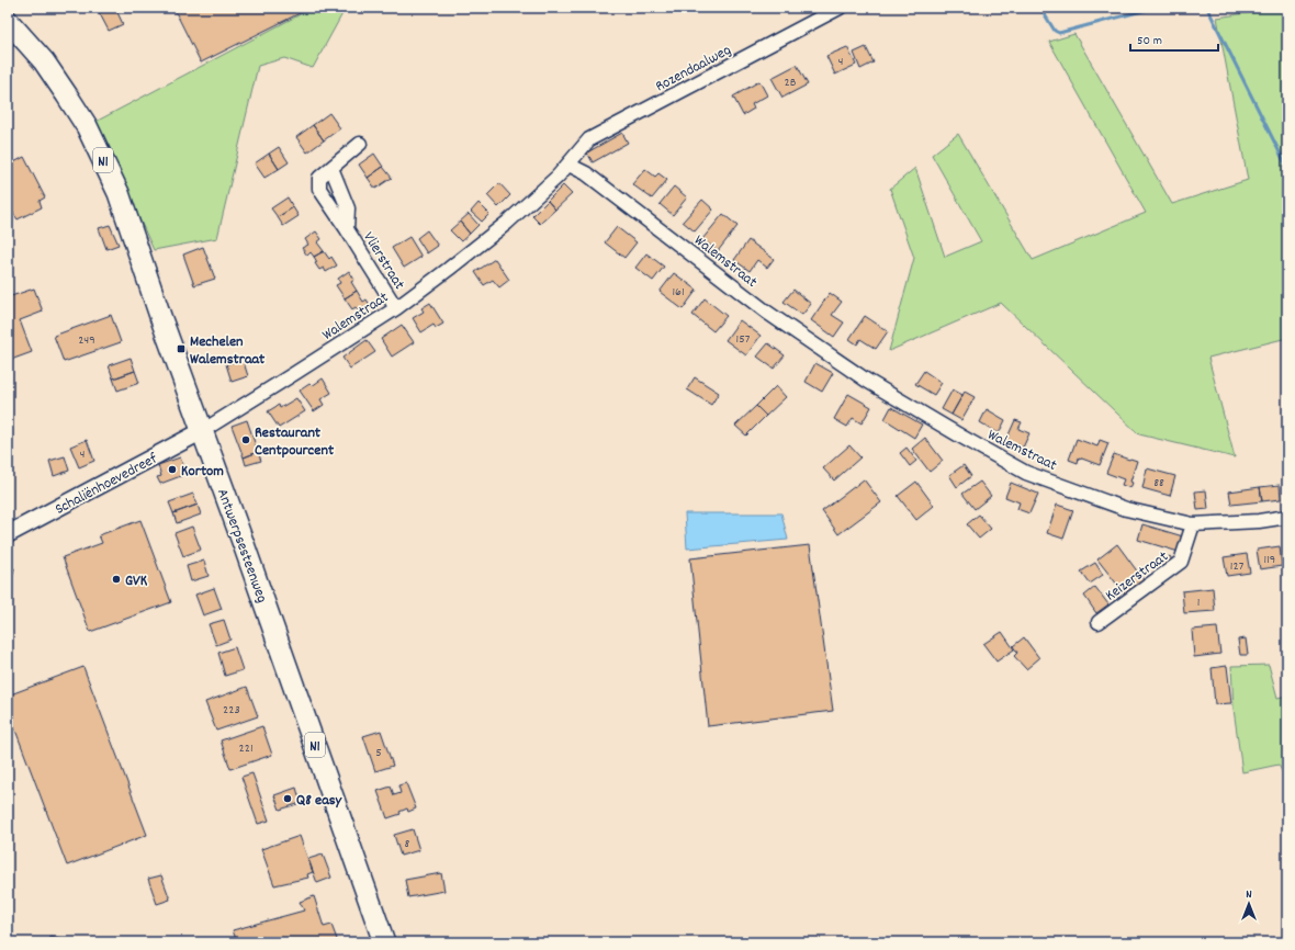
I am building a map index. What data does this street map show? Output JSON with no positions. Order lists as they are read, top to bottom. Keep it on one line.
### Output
{"streets":{"main road":["N1","Antwerpsesteenweg"],"street":["Rozendaalweg","Vlierstraat","Walemstraat","Schaliënhoevedreef","Keizerstraat"]},"crossings":[["Rozendaalweg","Walemstraat"],["Vlierstraat","Walemstraat"],["Walemstraat","Schaliënhoevedreef"],["Walemstraat","Antwerpsesteenweg"],["Walemstraat","Keizerstraat"],["Schaliënhoevedreef","Antwerpsesteenweg"]],"places":{"transit":["Mechelen Walemstraat"],"other":["Restaurant Centpourcent","Kortom","GVK","Q8 easy"]},"house_numbers":["4","2B","161","157","249","4","88","119","127","1","223","221","5","8"],"scale_bar":"50 m","north":"top"}
